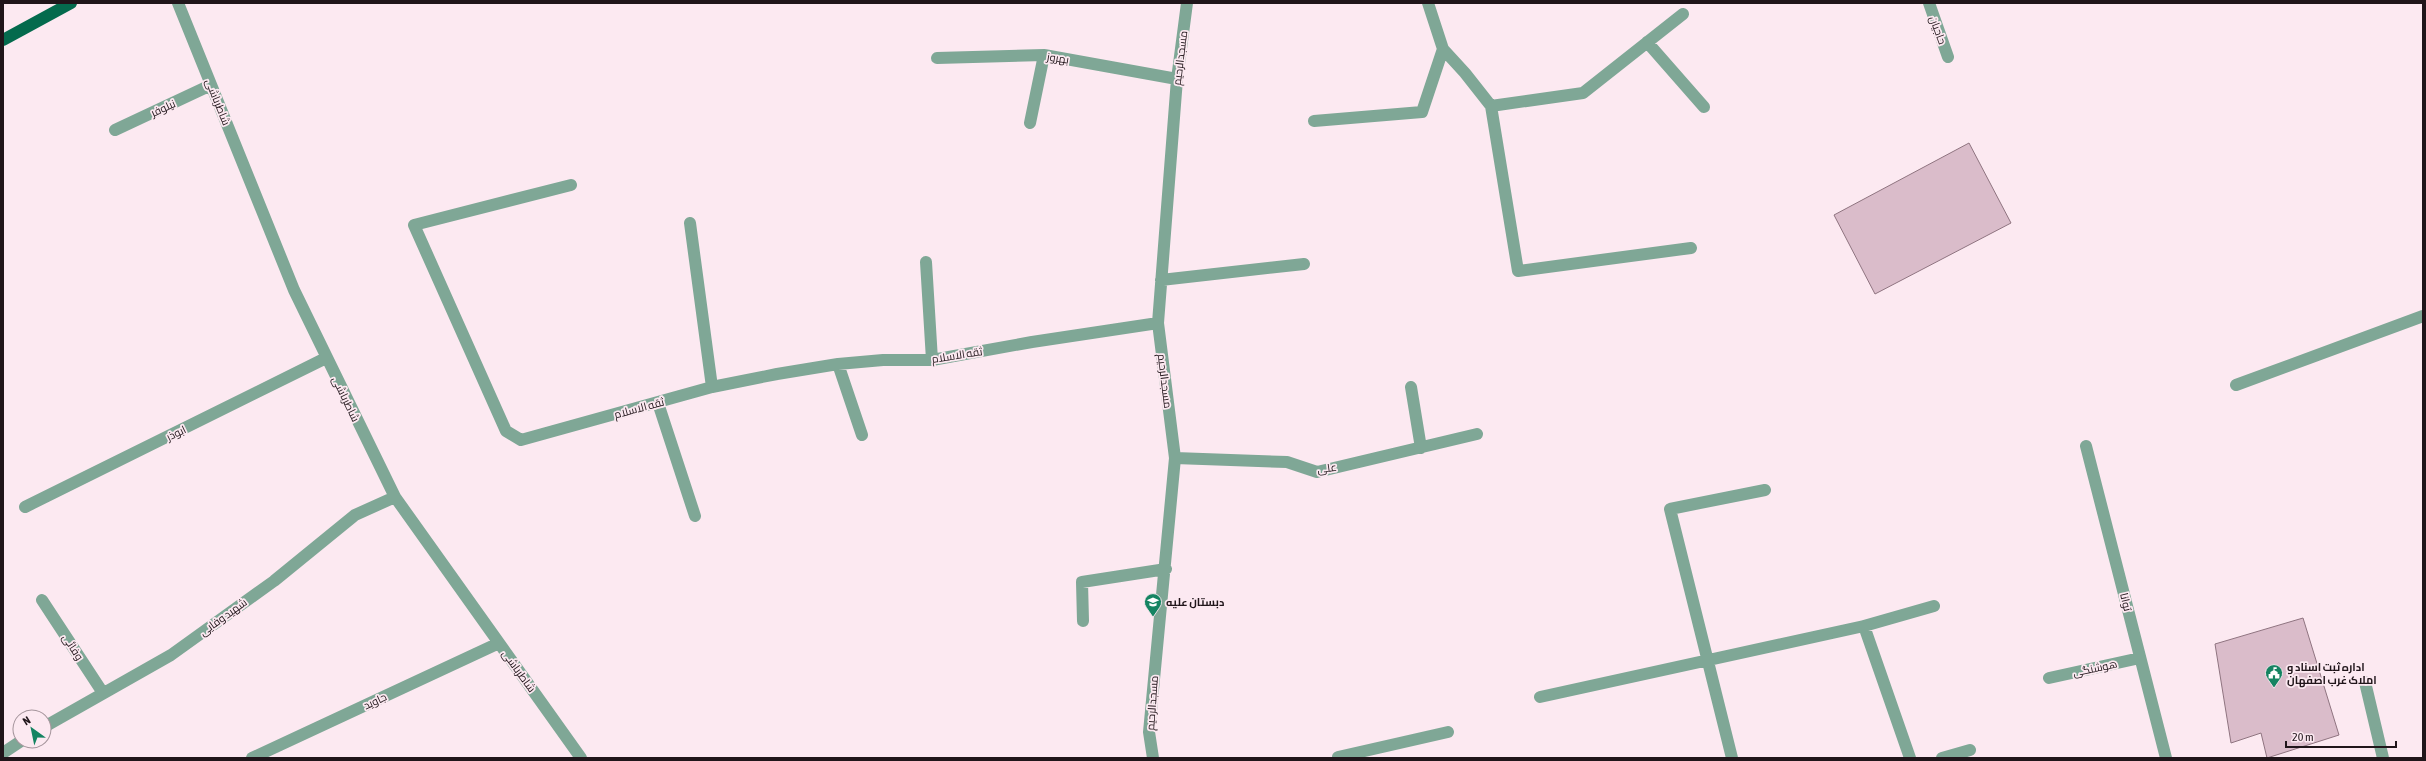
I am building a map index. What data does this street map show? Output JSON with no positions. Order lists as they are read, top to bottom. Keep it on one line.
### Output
{"streets":{"street":["حاجیان","بهروز","مسجدالرحیم","شاطرباشی","نیلوفر","ثقه الاسلام","ابوذر","علی","توانا","شهید وفایی","وفائی","هوشنگی","جاوید"]},"crossings":[["بهروز","مسجدالرحیم"],["مسجدالرحیم","ثقه الاسلام"],["مسجدالرحیم","علی"],["شاطرباشی","نیلوفر"],["شاطرباشی","ابوذر"],["شاطرباشی","شهید وفایی"],["شاطرباشی","جاوید"],["توانا","هوشنگی"],["شهید وفایی","وفائی"]],"places":{"school or university":["دبستان علیه"],"public building":["اداره ثبت اسناد و املاک غرب اصفهان"]},"scale_bar":"20 m","north":"top left"}
